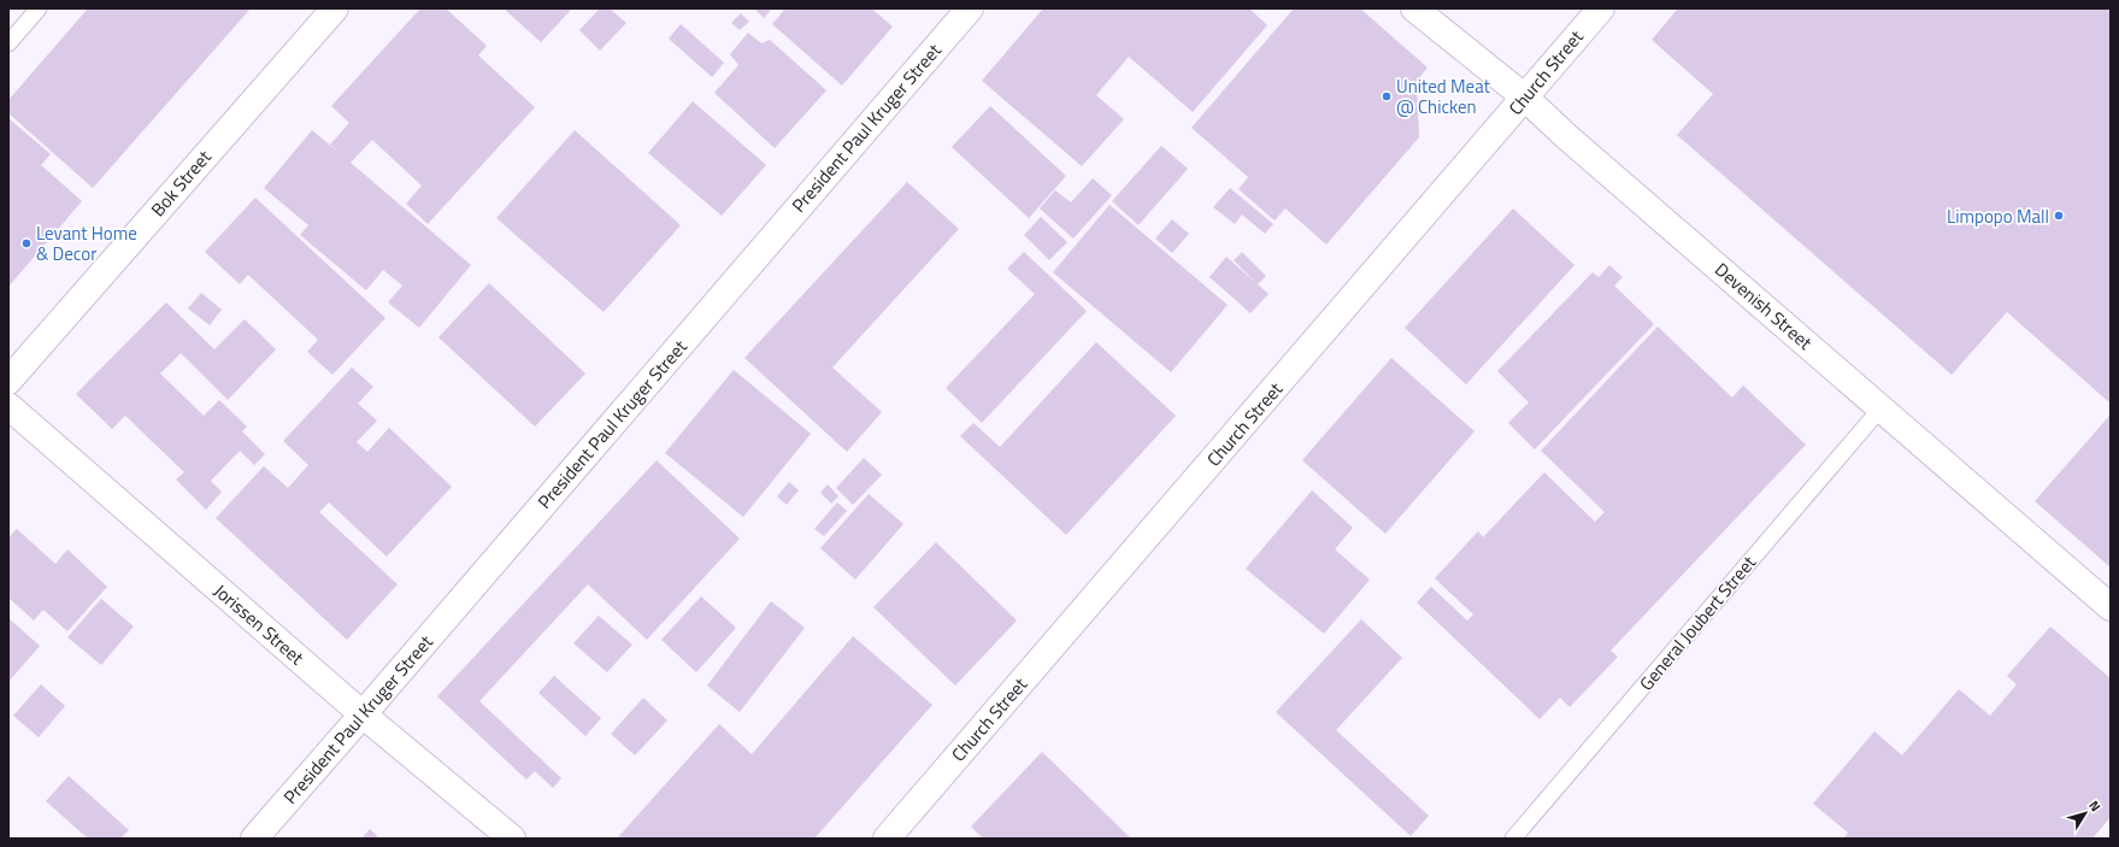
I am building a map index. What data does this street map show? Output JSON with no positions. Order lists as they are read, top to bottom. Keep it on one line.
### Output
{"streets":{"street":["Church Street","President Paul Kruger Street","Bok Street","Devenish Street","Jorissen Street"],"lane":["General Joubert Street"]},"crossings":[["Church Street","Devenish Street"],["President Paul Kruger Street","Jorissen Street"],["Devenish Street","General Joubert Street"]],"places":["United Meat @ Chicken","Limpopo Mall","Levant Home & Decor"],"north":"top right"}
